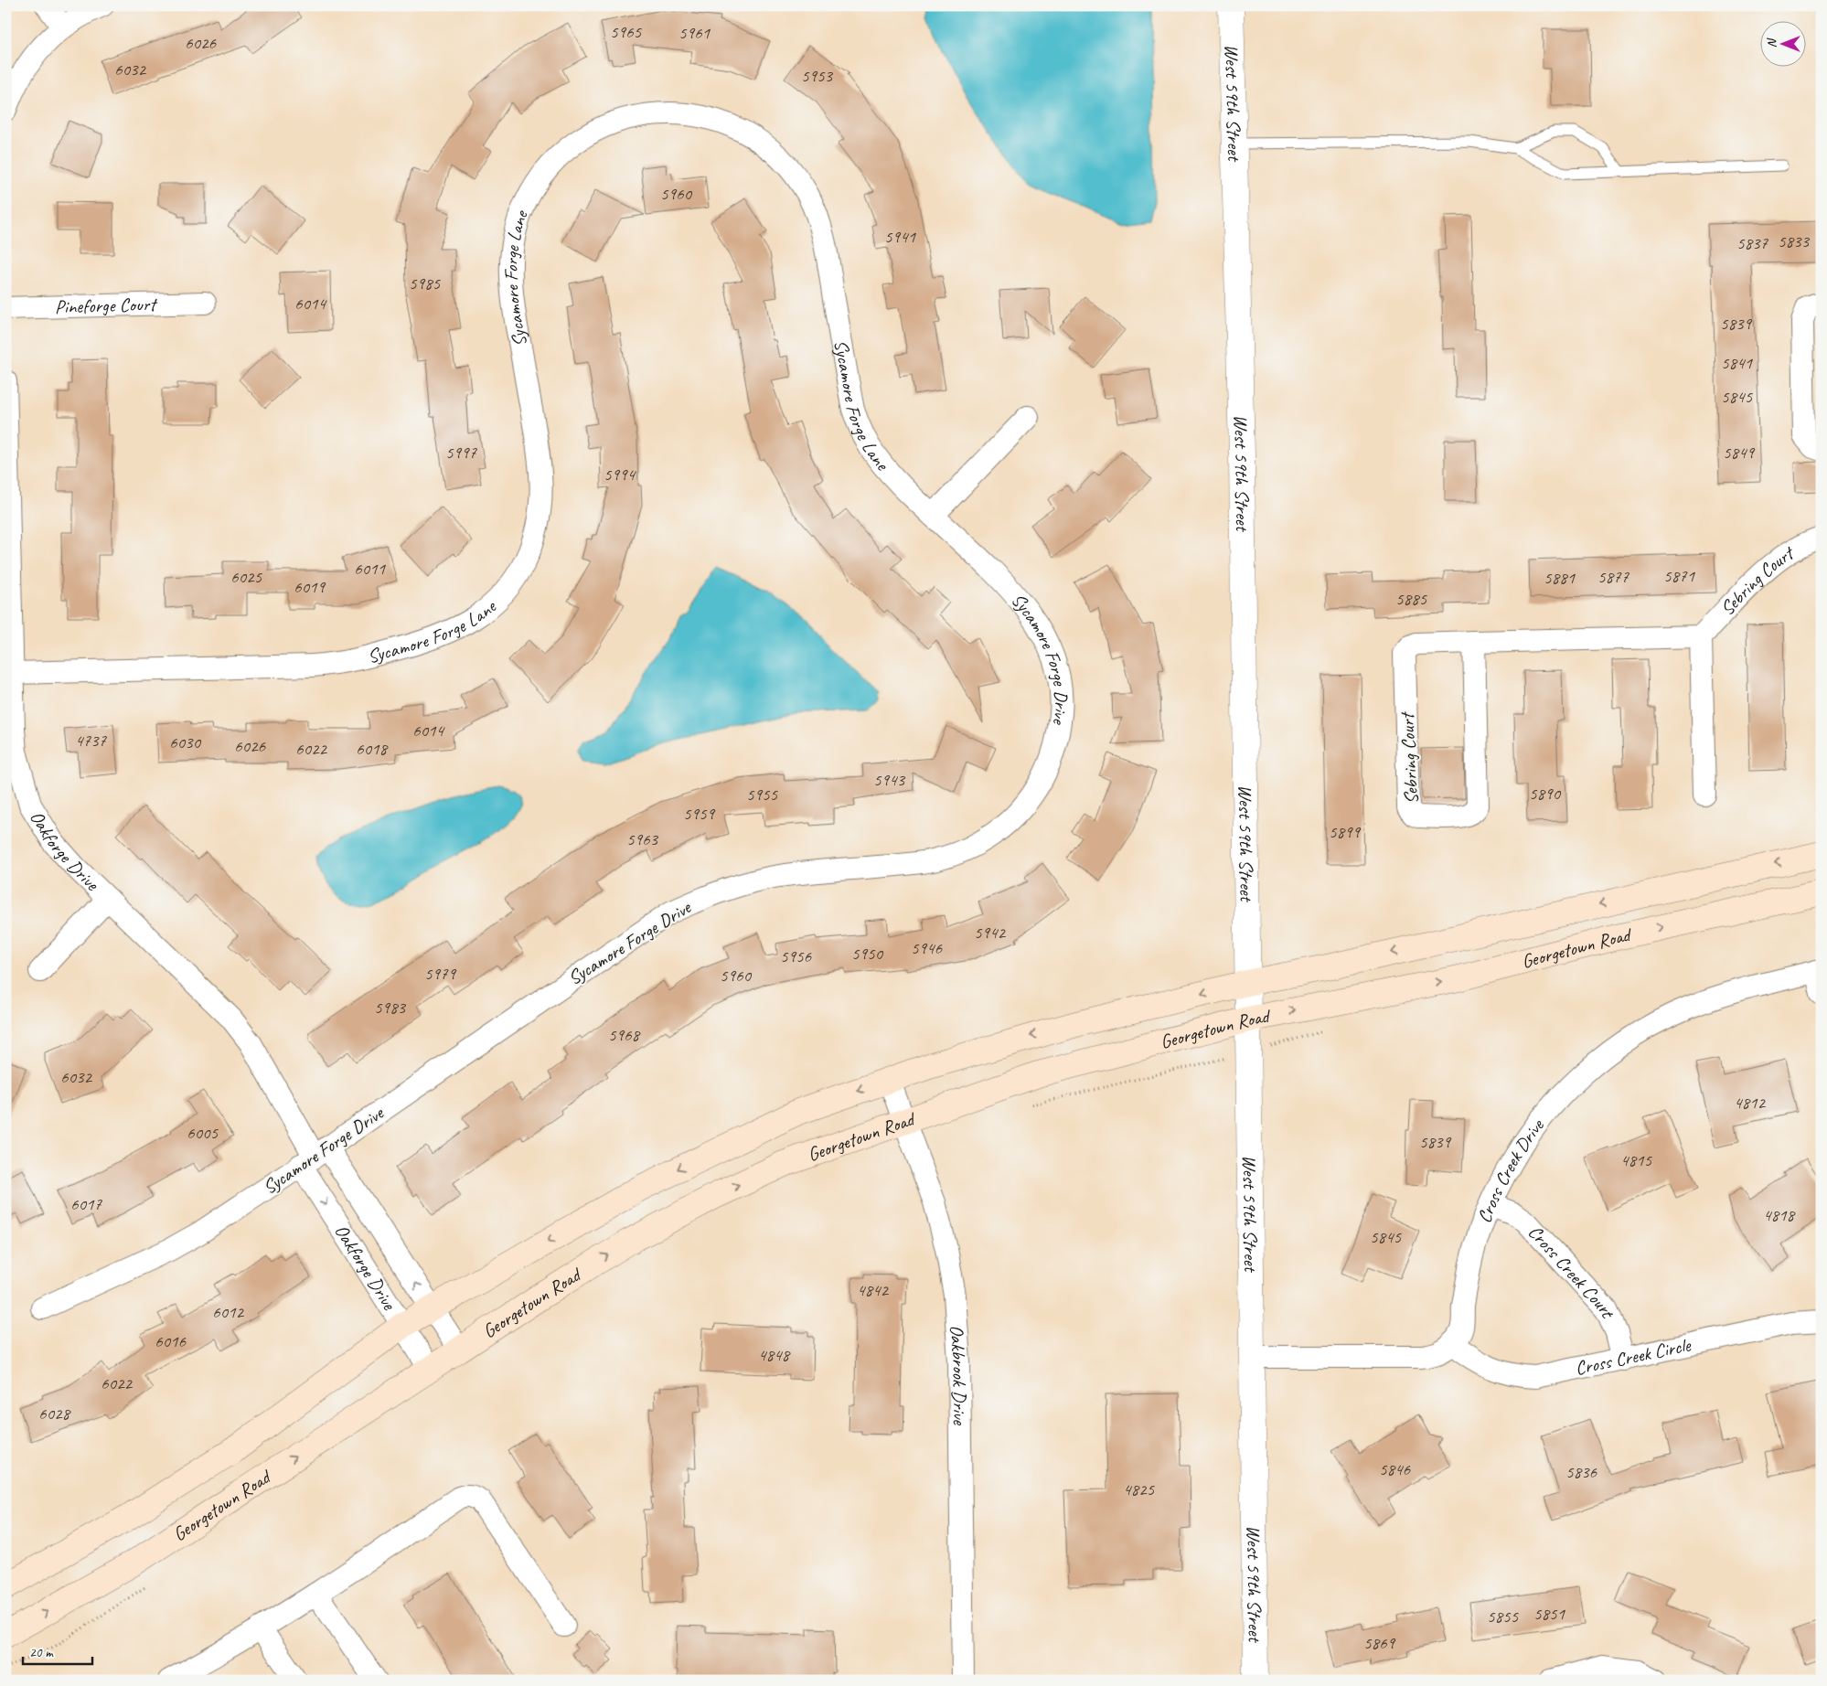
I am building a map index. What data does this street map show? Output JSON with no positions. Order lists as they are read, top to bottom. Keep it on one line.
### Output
{"streets":{"main road":["Georgetown Road"],"street":["West 59th Street","Sycamore Forge Lane","Pineforge Court","Sebring Court","Sycamore Forge Drive","Oakforge Drive","Cross Creek Drive","Cross Creek Court","Cross Creek Circle","Oakbrook Drive"]},"crossings":[["West 59th Street","Georgetown Road"],["Sycamore Forge Lane","Sycamore Forge Drive"],["Sycamore Forge Lane","Oakforge Drive"],["Sycamore Forge Drive","Oakforge Drive"],["Oakforge Drive","Georgetown Road"],["Georgetown Road","Oakbrook Drive"],["Cross Creek Drive","Cross Creek Court"],["Cross Creek Drive","Cross Creek Circle"],["Cross Creek Court","Cross Creek Circle"]],"house_numbers":["5965","5961","6026","6032","5953","5960","5941","5833","5837","5985","6014","5839","5841","5845","5997","5849","5994","6011","5871","6025","5877","5881","6019","5885","6014","4737","6030","6026","6022","6018","5943","5890","5955","5959","5899","5963","5942","5946","5950","5956","5979","5960","5983","5968","6032","4812","6005","5839","4815","6017","4818","5845","4842","6012","6016","4848","6022","6028","5846","5836","4825","5851","5855","5869"],"scale_bar":"20 m","north":"left"}
